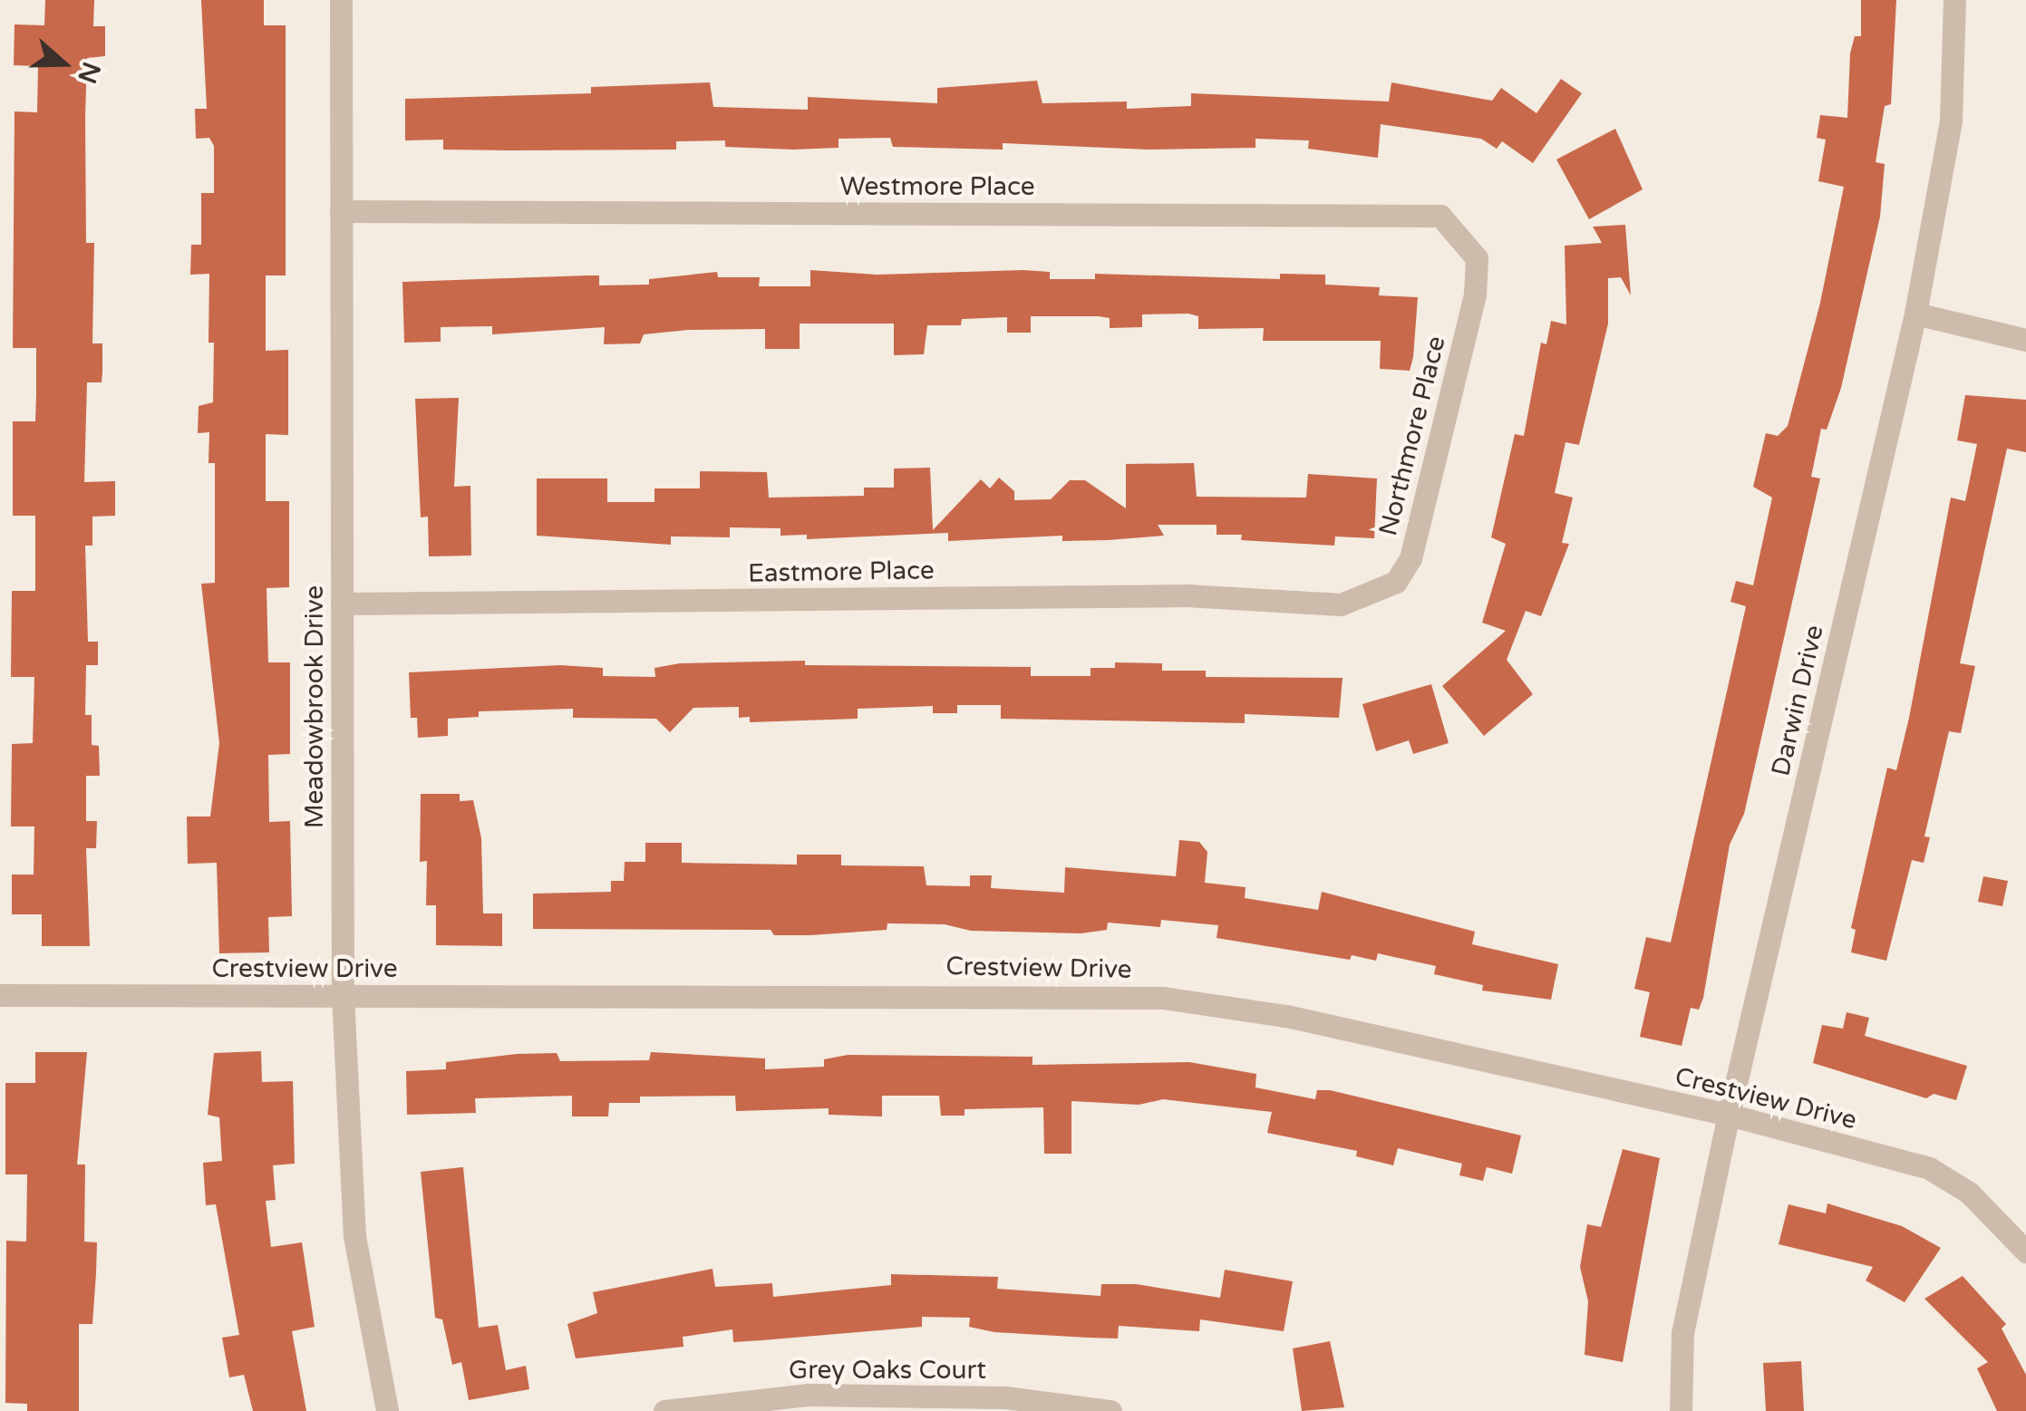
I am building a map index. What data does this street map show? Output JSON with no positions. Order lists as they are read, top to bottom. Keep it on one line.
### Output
{"streets":{"street":["Westmore Place","Northmore Place","Eastmore Place","Darwin Drive","Meadowbrook Drive","Crestview Drive","Grey Oaks Court"]},"crossings":[["Westmore Place","Northmore Place"],["Westmore Place","Meadowbrook Drive"],["Northmore Place","Eastmore Place"],["Eastmore Place","Meadowbrook Drive"],["Darwin Drive","Crestview Drive"],["Meadowbrook Drive","Crestview Drive"]],"north":"right"}
